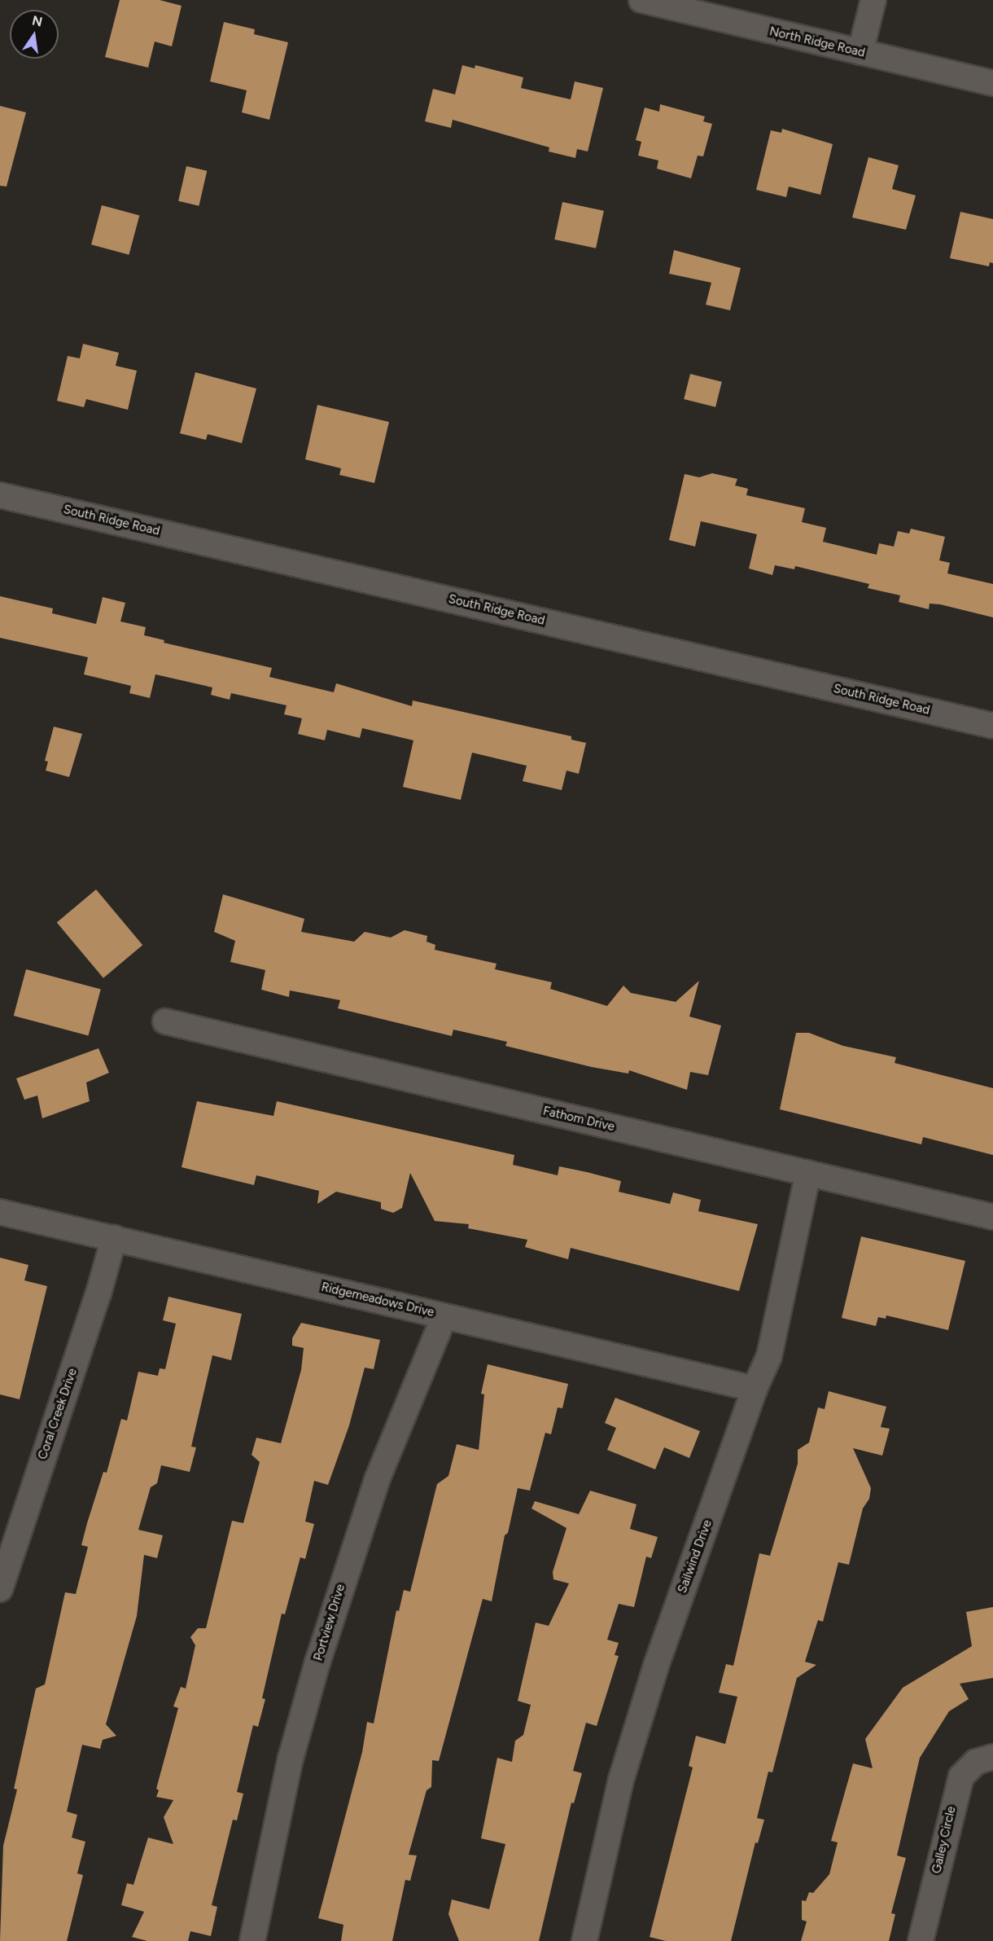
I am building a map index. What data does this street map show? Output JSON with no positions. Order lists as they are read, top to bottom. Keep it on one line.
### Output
{"streets":{"street":["North Ridge Road","South Ridge Road","Fathom Drive","Ridgemeadows Drive","Coral Creek Drive","Sailwind Drive","Portview Drive","Galley Circle"]},"crossings":[["Fathom Drive","Sailwind Drive"],["Ridgemeadows Drive","Coral Creek Drive"],["Ridgemeadows Drive","Sailwind Drive"],["Ridgemeadows Drive","Portview Drive"]],"north":"top"}
